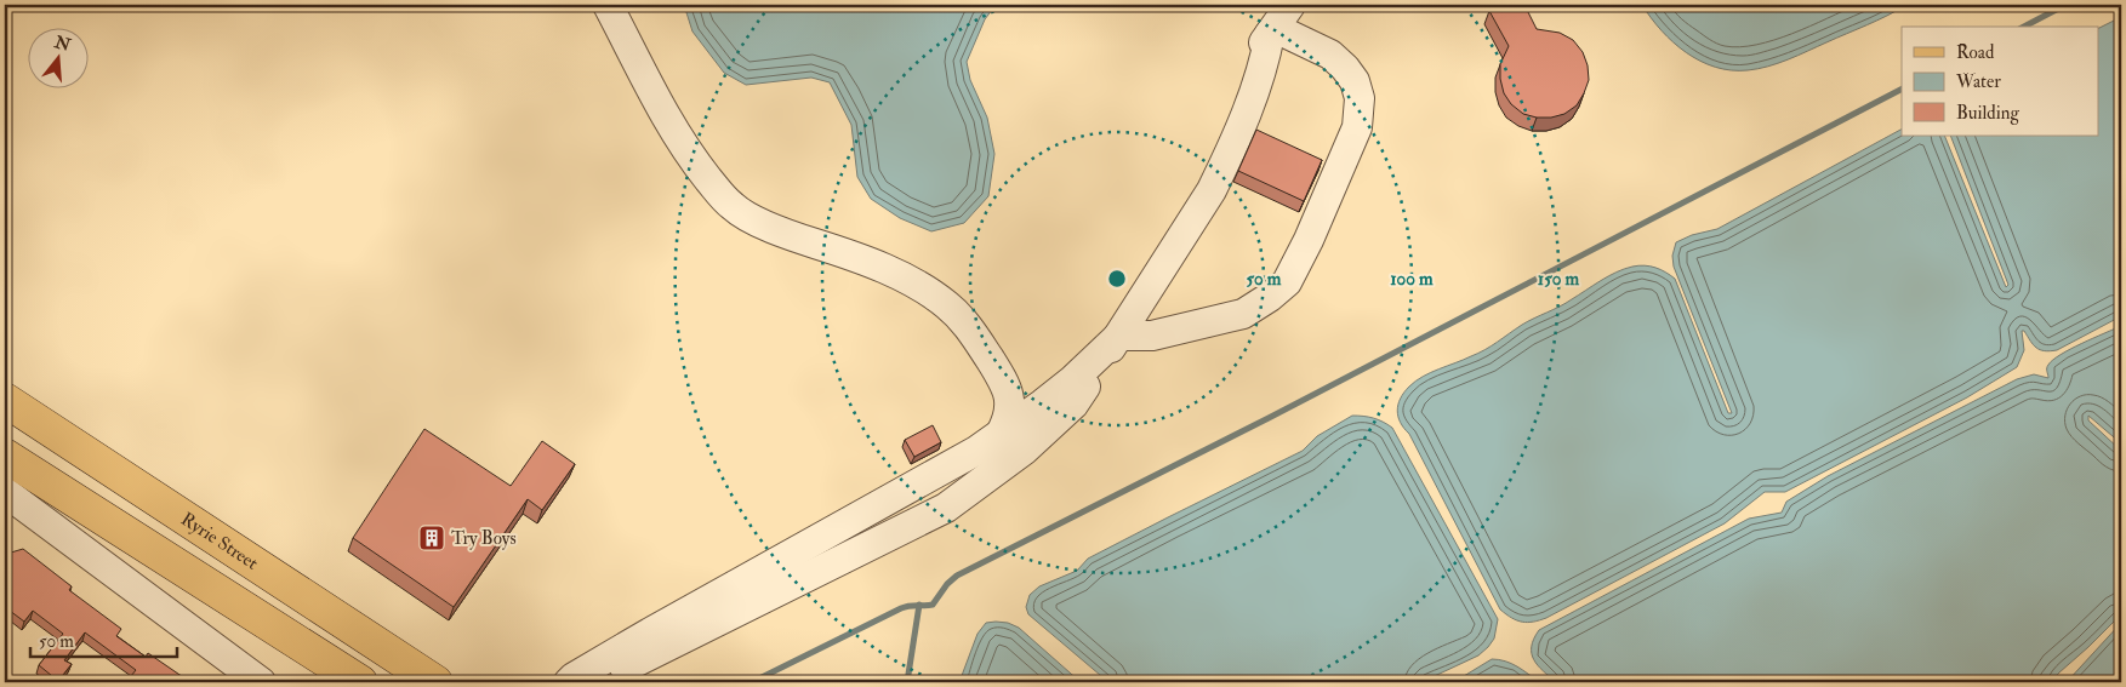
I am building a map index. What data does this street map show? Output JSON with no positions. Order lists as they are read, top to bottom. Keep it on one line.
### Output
{"streets":{"main road":["Ryrie Street"]},"places":{"building":["Try Boys"]},"legend":["Road","Water","Building"],"scale_bar":"50 m","north":"top","rings":["50 m","100 m","150 m"]}
